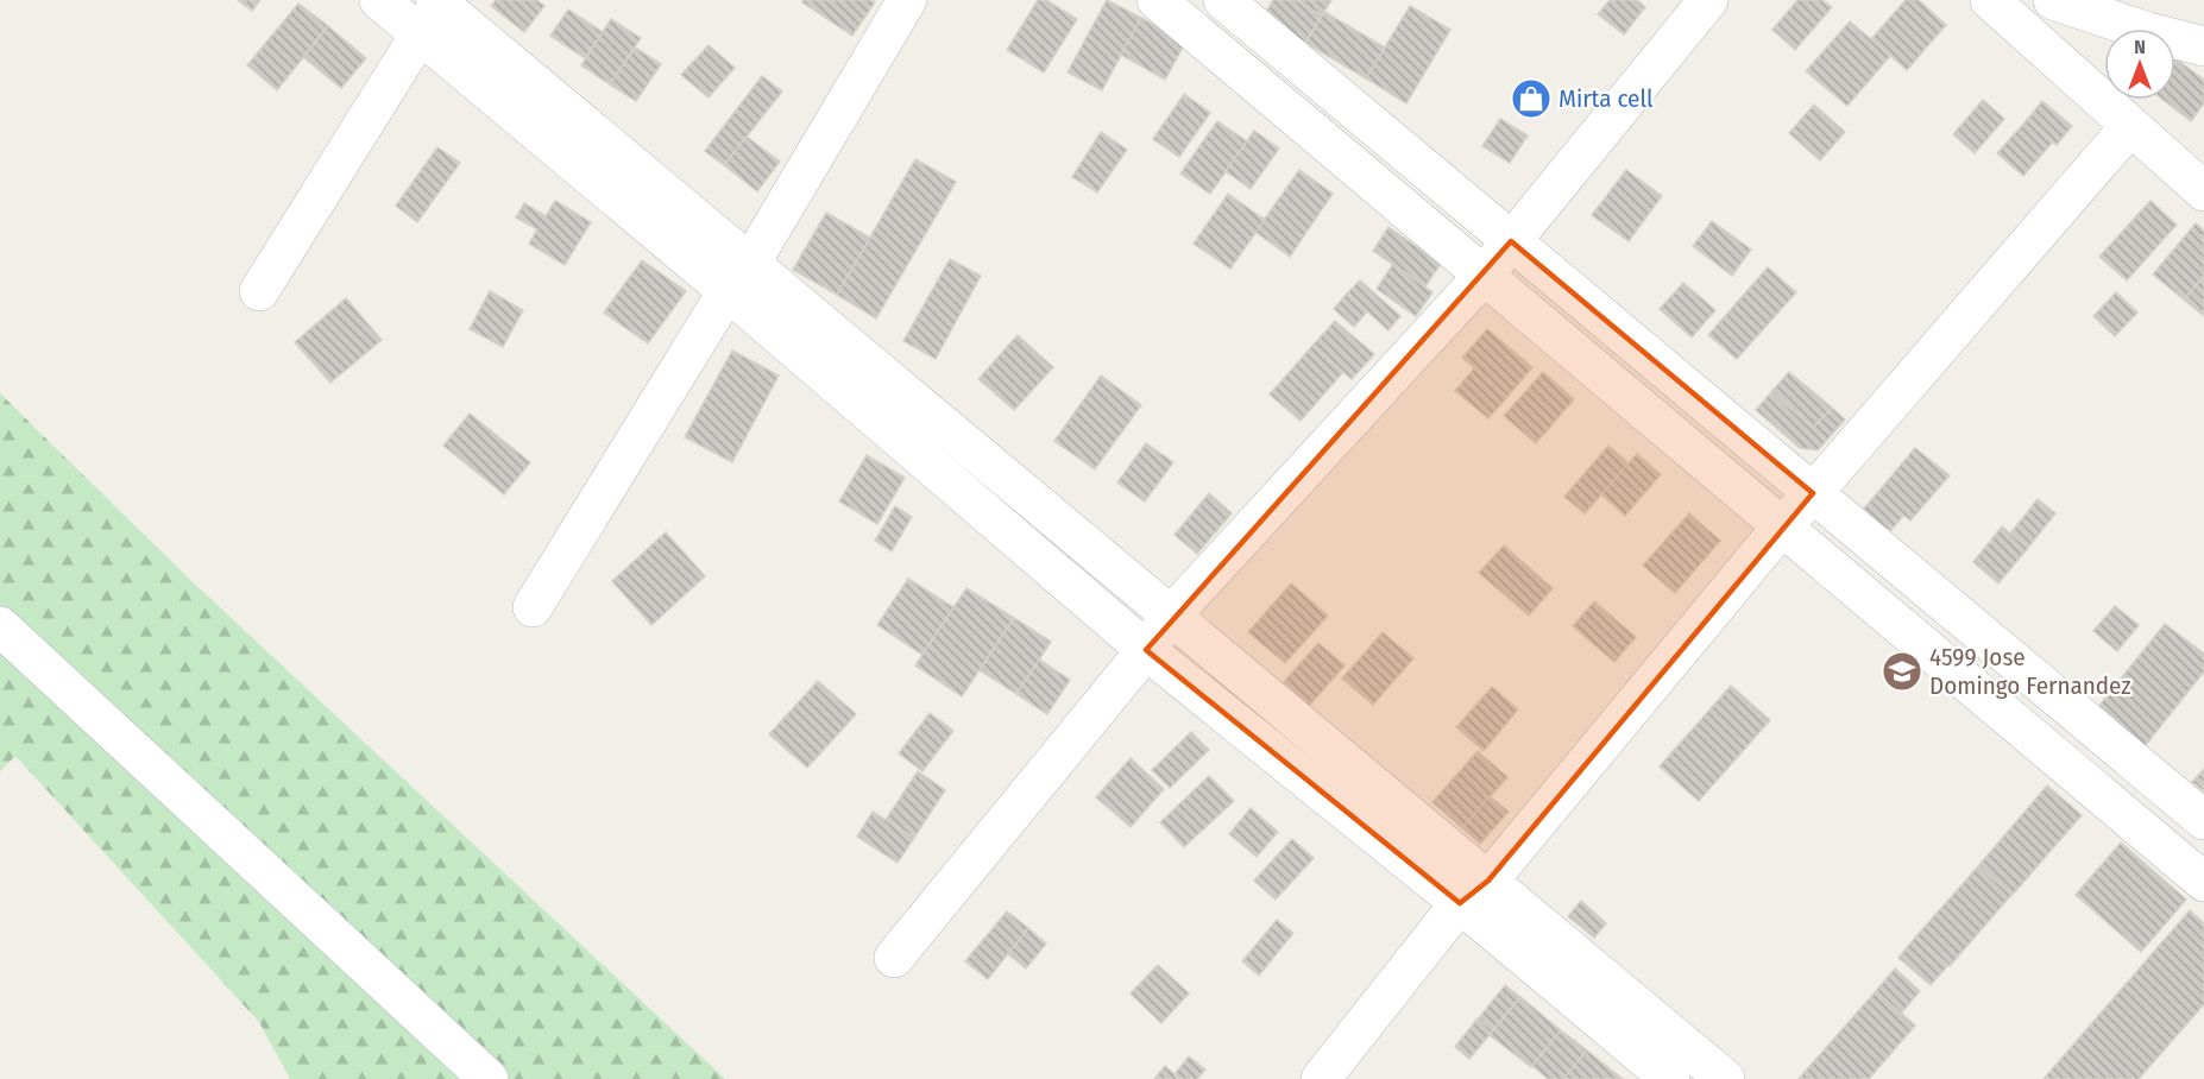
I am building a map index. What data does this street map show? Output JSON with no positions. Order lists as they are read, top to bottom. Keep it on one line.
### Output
{"places":{"shop":["Mirta cell"],"school or university":["4599 Jose Domingo Fernandez"]},"north":"top"}
